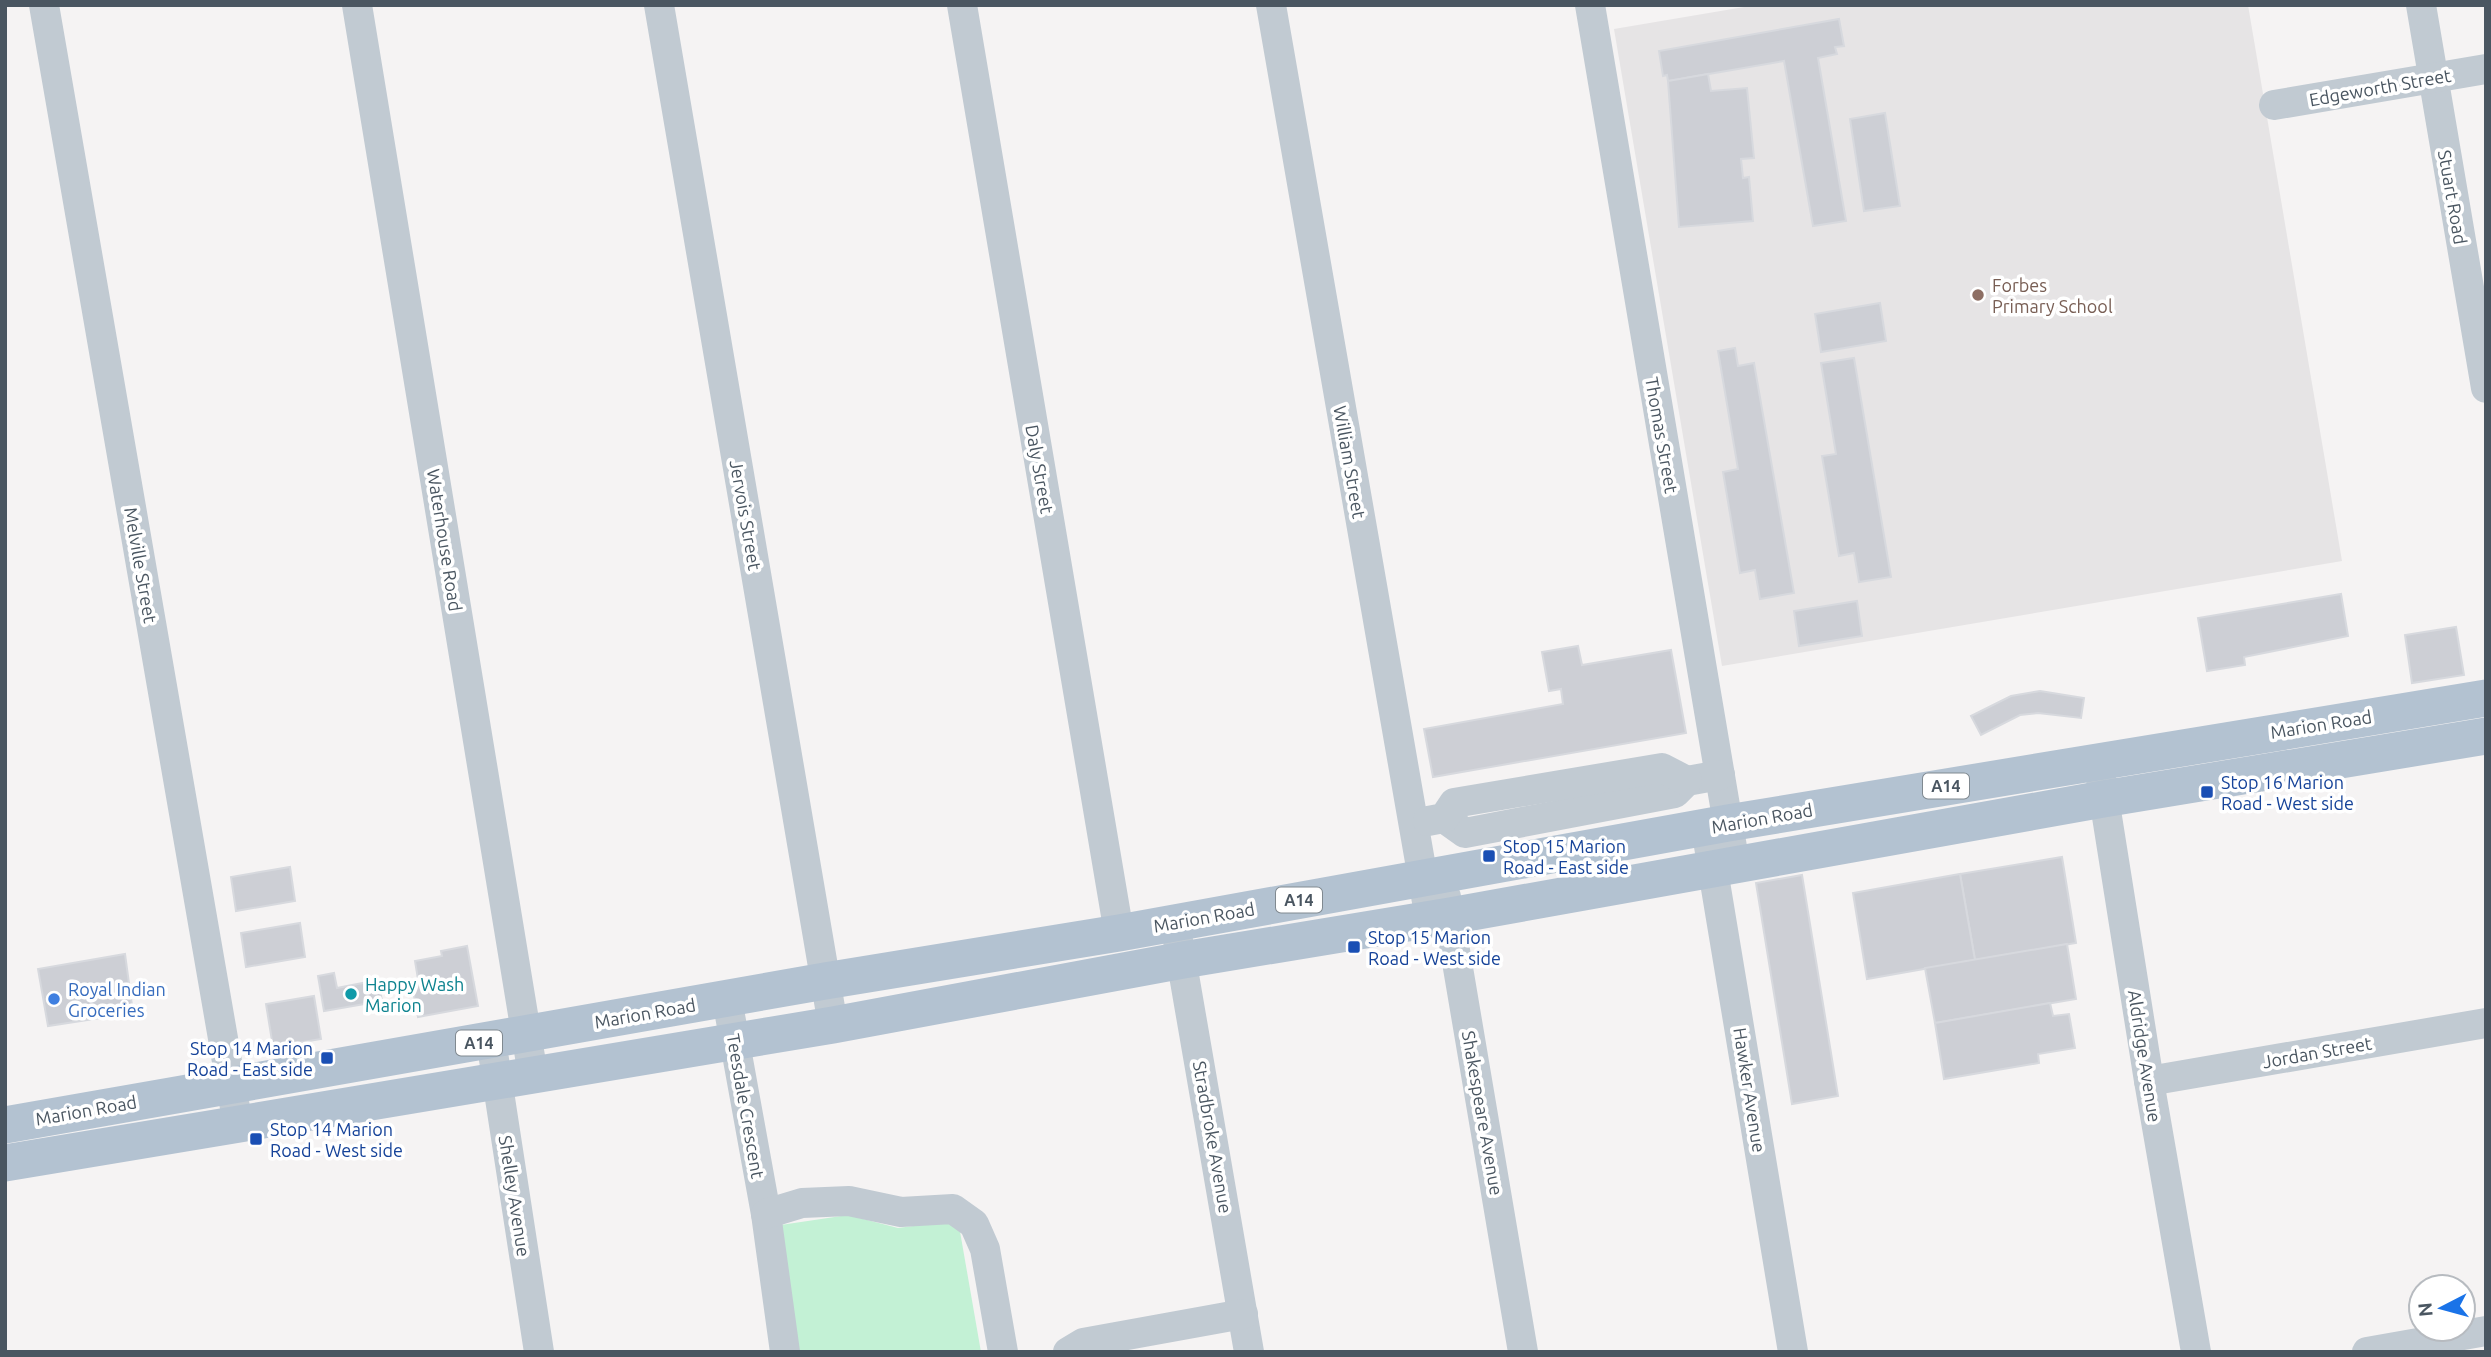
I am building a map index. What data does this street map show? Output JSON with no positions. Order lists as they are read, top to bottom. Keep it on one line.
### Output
{"streets":{"main road":["Marion Road","A14"],"street":["Edgeworth Street","Stuart Road","Thomas Street","William Street","Daly Street","Jervois Street","Waterhouse Road","Melville Street","Jordan Street","Aldridge Avenue","Hawker Avenue","Teesdale Crescent","Shakespeare Avenue","Stradbroke Avenue","Shelley Avenue"]},"crossings":[["Edgeworth Street","Stuart Road"],["Thomas Street","Marion Road"],["Thomas Street","A14"],["Thomas Street","Hawker Avenue"],["William Street","Marion Road"],["William Street","A14"],["William Street","Shakespeare Avenue"],["Daly Street","Marion Road"],["Jervois Street","Marion Road"],["Jervois Street","A14"],["Waterhouse Road","Marion Road"],["Waterhouse Road","A14"],["Waterhouse Road","Shelley Avenue"],["Melville Street","Marion Road"],["Melville Street","A14"],["Marion Road","Aldridge Avenue"],["Marion Road","Teesdale Crescent"],["Marion Road","Stradbroke Avenue"],["A14","Aldridge Avenue"],["A14","Hawker Avenue"],["A14","Teesdale Crescent"],["A14","Shakespeare Avenue"],["A14","Stradbroke Avenue"],["A14","Shelley Avenue"],["Jordan Street","Aldridge Avenue"]],"places":{"other":["Forbes Primary School","Happy Wash Marion","Royal Indian Groceries"],"transit":["Stop 16 Marion Road - West side","Stop 15 Marion Road - East side","Stop 15 Marion Road - West side","Stop 14 Marion Road - East side","Stop 14 Marion Road - West side"]},"north":"left"}
